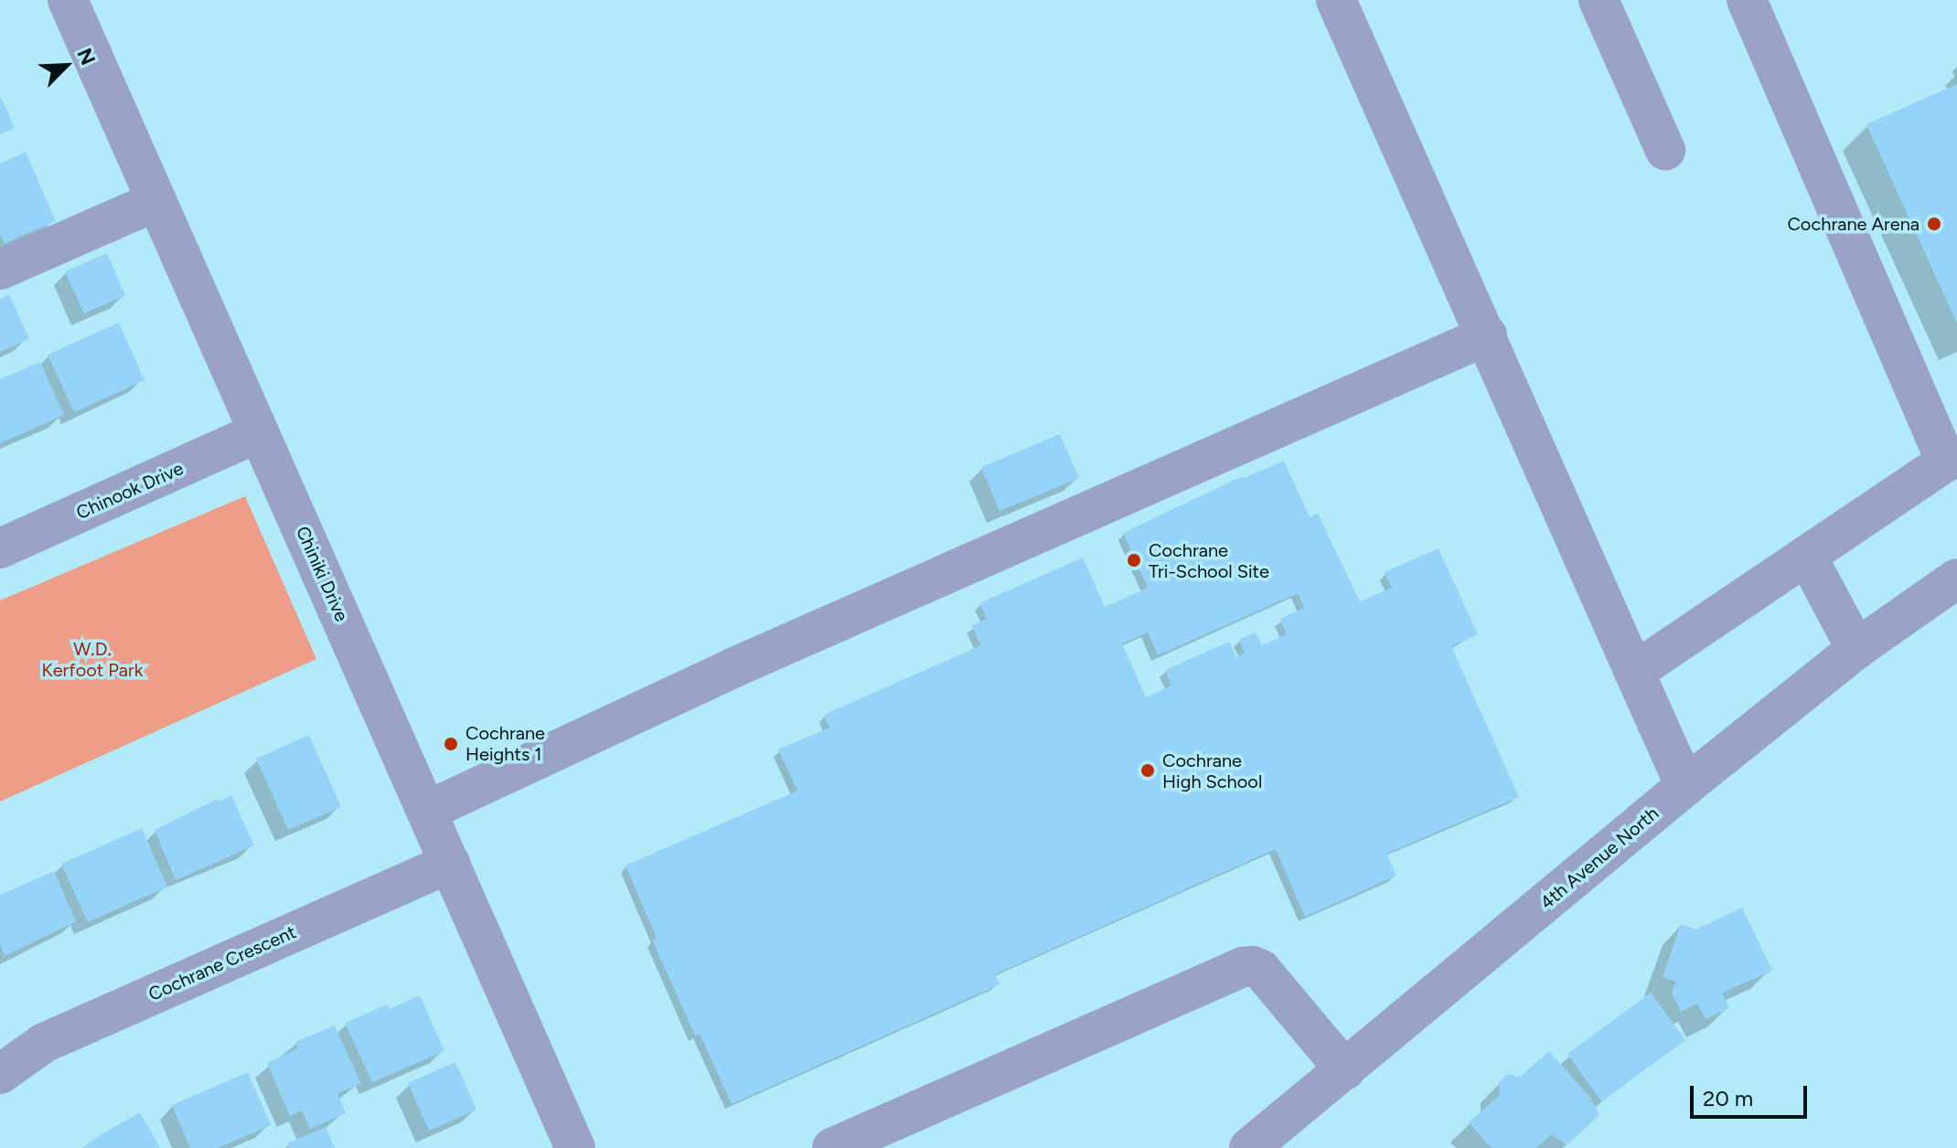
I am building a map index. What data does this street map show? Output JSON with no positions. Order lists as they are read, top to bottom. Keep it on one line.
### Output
{"streets":{"street":["Chinook Drive","Chiniki Drive","4th Avenue North","Cochrane Crescent"]},"crossings":[["Chinook Drive","Chiniki Drive"],["Chiniki Drive","Cochrane Crescent"]],"parks":["W.D. Kerfoot Park"],"places":["Cochrane Arena","Cochrane Tri-School Site","Cochrane Heights 1","Cochrane High School"],"scale_bar":"20 m","north":"top right"}
